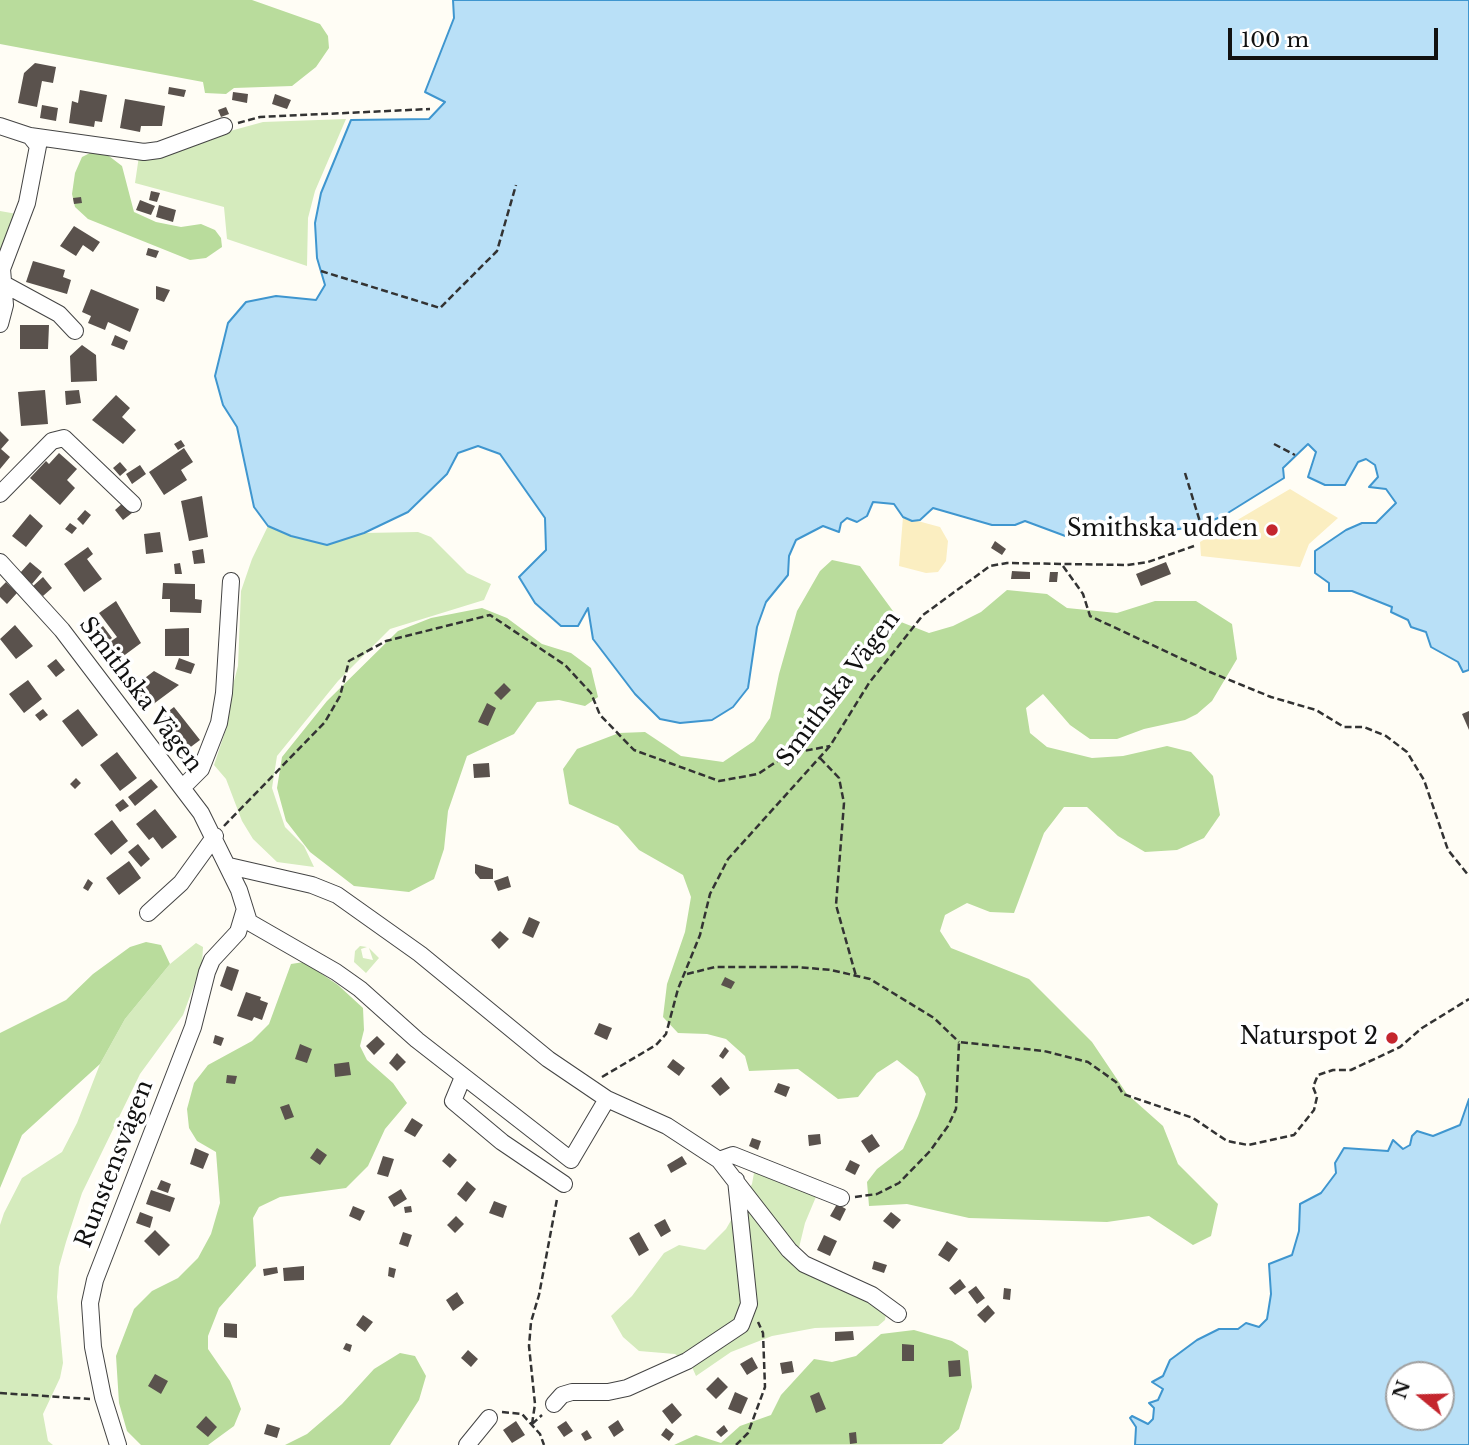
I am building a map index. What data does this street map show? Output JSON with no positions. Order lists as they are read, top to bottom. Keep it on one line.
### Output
{"streets":{"street":["Smithska Vägen","Runstensvägen"]},"crossings":[["Smithska Vägen","Runstensvägen"]],"places":["Smithska udden","Naturspot 2"],"scale_bar":"100 m","north":"left"}
